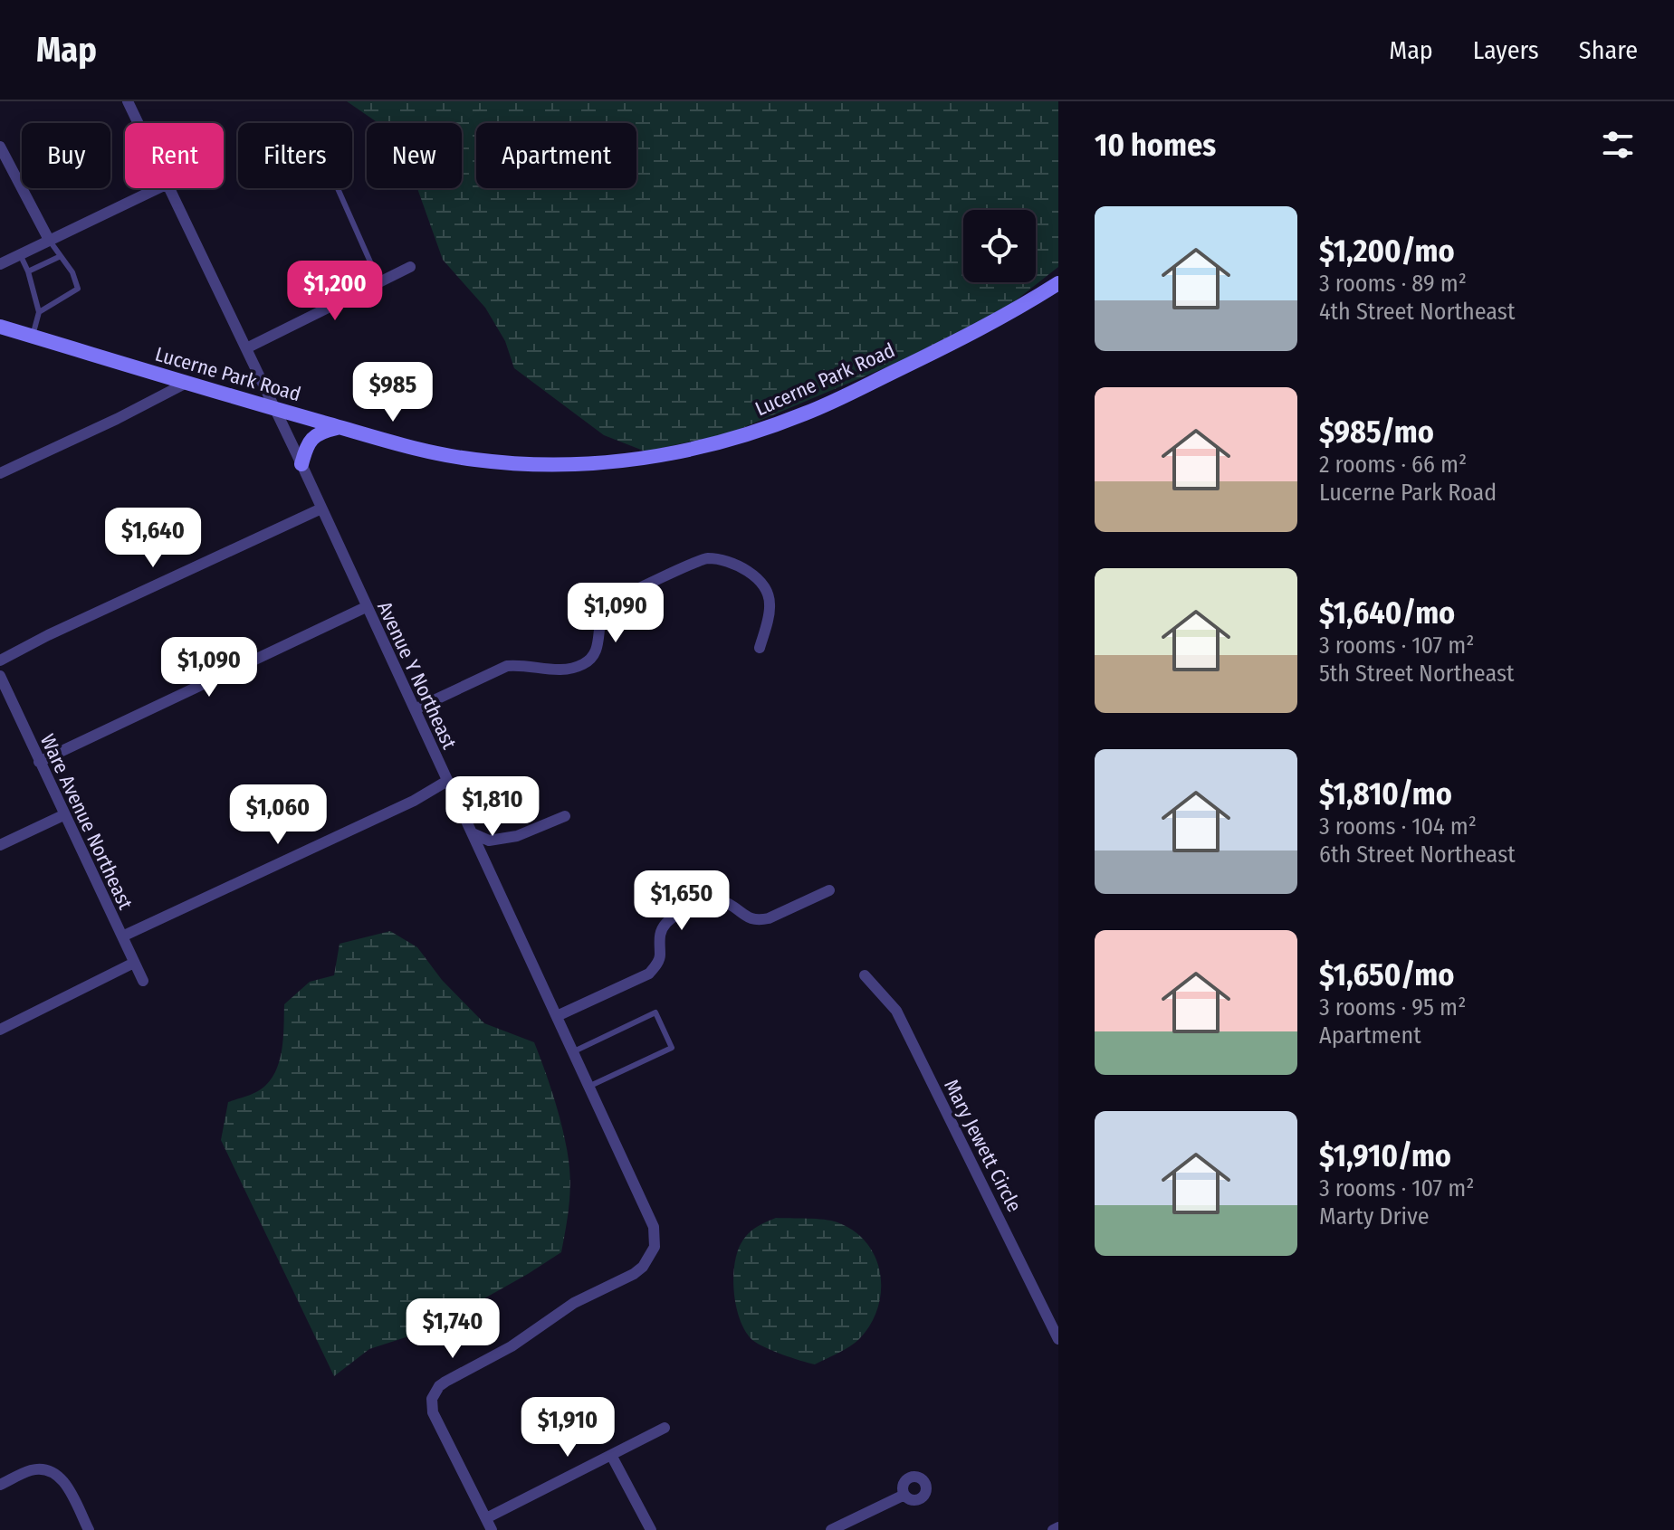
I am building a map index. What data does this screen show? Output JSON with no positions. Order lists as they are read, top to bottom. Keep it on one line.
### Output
{"streets":{"main road":["Lucerne Park Road"],"street":["Avenue Y Northeast","Ware Avenue Northeast","Mary Jewett Circle"]},"crossings":[["Lucerne Park Road","Avenue Y Northeast"]],"page":{"header":"Map","nav":["Map","Layers","Share"],"heading":"10 homes","chip":["Buy","Rent","Filters","New","Apartment"],"list":[{"name":"$1,200/mo","note":"3 rooms · 89 m² · 4th Street Northeast"},{"name":"$985/mo","note":"2 rooms · 66 m² · Lucerne Park Road"},{"name":"$1,640/mo","note":"3 rooms · 107 m² · 5th Street Northeast"},{"name":"$1,810/mo","note":"3 rooms · 104 m² · 6th Street Northeast"},{"name":"$1,650/mo","note":"3 rooms · 95 m² · Apartment"},{"name":"$1,910/mo","note":"3 rooms · 107 m² · Marty Drive"}],"price":["$1,200","$985","$1,640","$1,090","$1,090","$1,810","$1,060","$1,650","$1,740","$1,910"]}}
